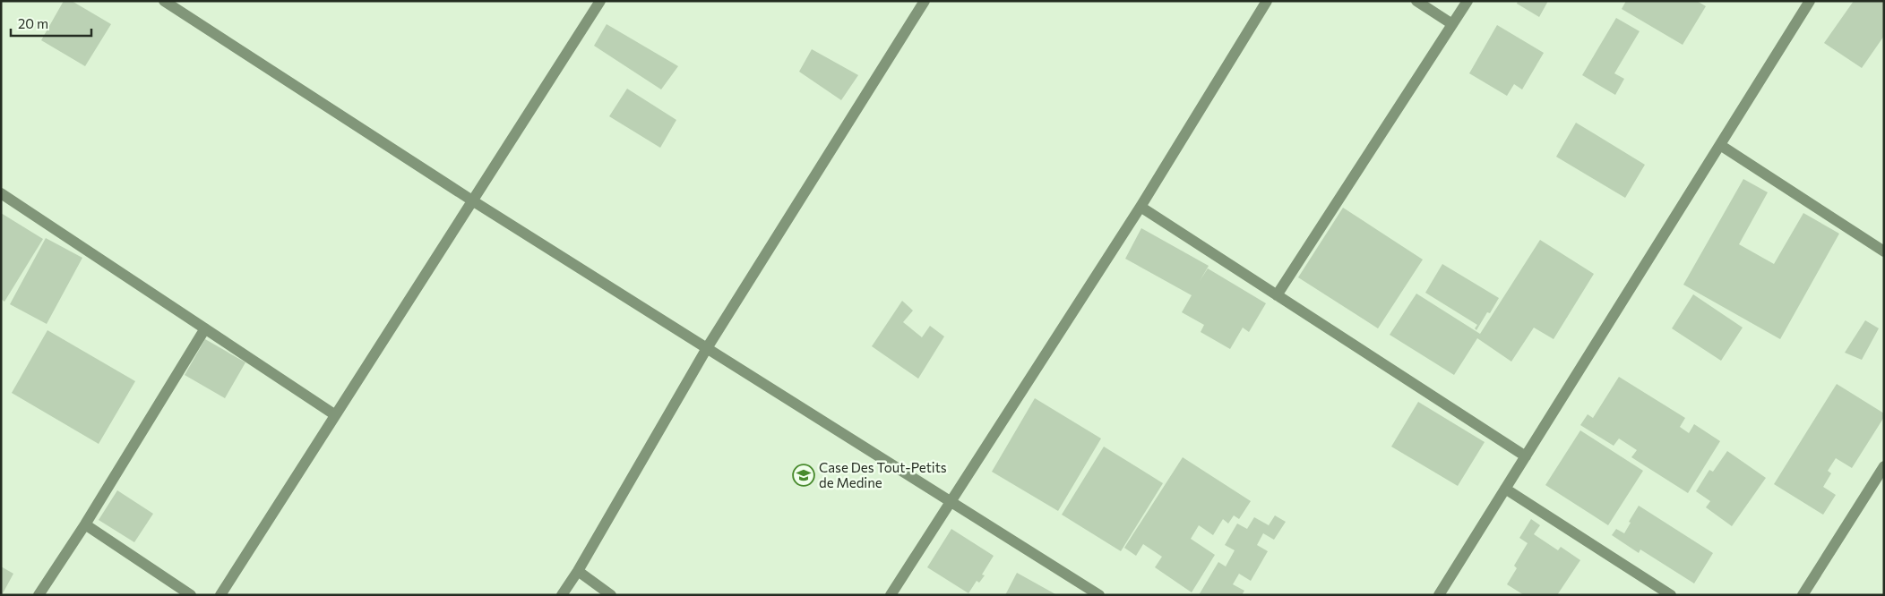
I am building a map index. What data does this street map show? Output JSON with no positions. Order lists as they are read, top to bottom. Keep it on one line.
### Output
{"places":{"school or university":["Case Des Tout-Petits de Medine"]},"scale_bar":"20 m"}
